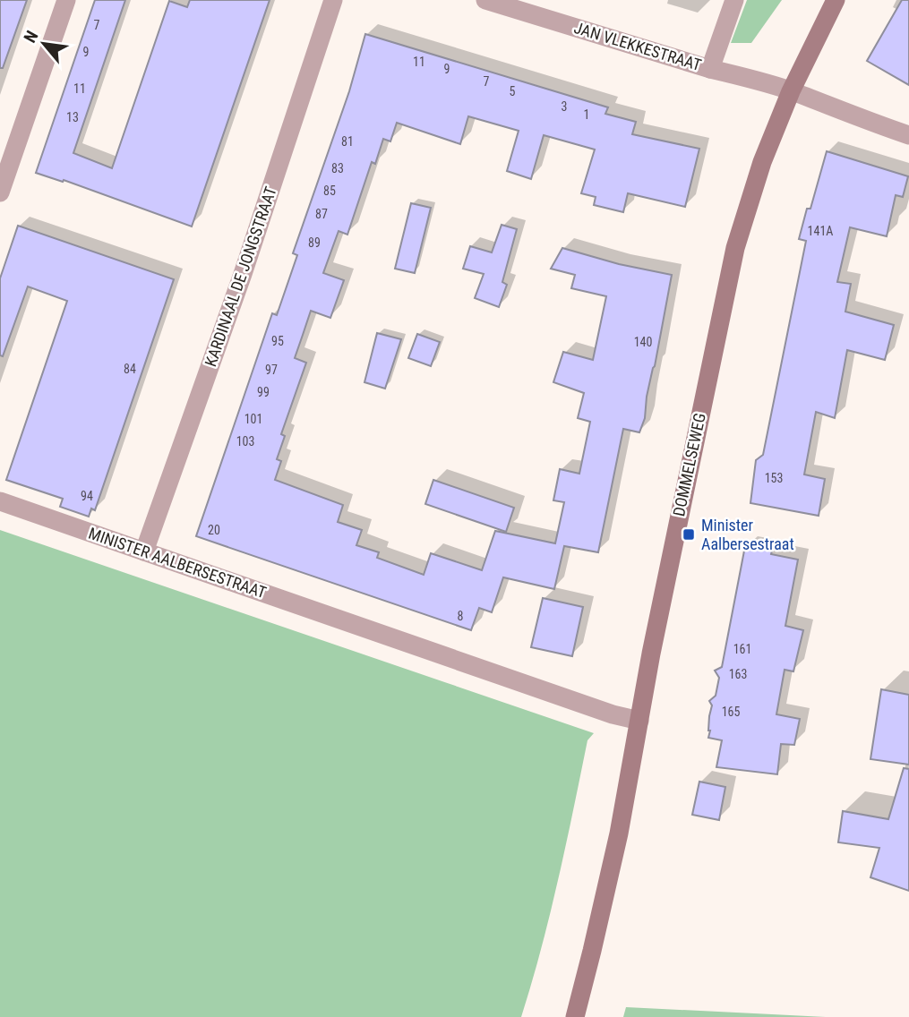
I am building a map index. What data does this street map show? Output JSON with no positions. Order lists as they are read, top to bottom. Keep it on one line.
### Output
{"streets":{"street":["JAN VLEKKESTRAAT","KARDINAAL DE JONGSTRAAT","DOMMELSEWEG","MINISTER AALBERSESTRAAT"]},"crossings":[["JAN VLEKKESTRAAT","DOMMELSEWEG"],["KARDINAAL DE JONGSTRAAT","MINISTER AALBERSESTRAAT"],["DOMMELSEWEG","MINISTER AALBERSESTRAAT"]],"places":{"transit":["Minister Aalbersestraat"]},"house_numbers":["7","9","11","9","7","11","5","3","1","13","81","83","85","87","141A","89","95","140","84","97","99","101","103","153","94","20","8","161","163","165"],"north":"top left"}
